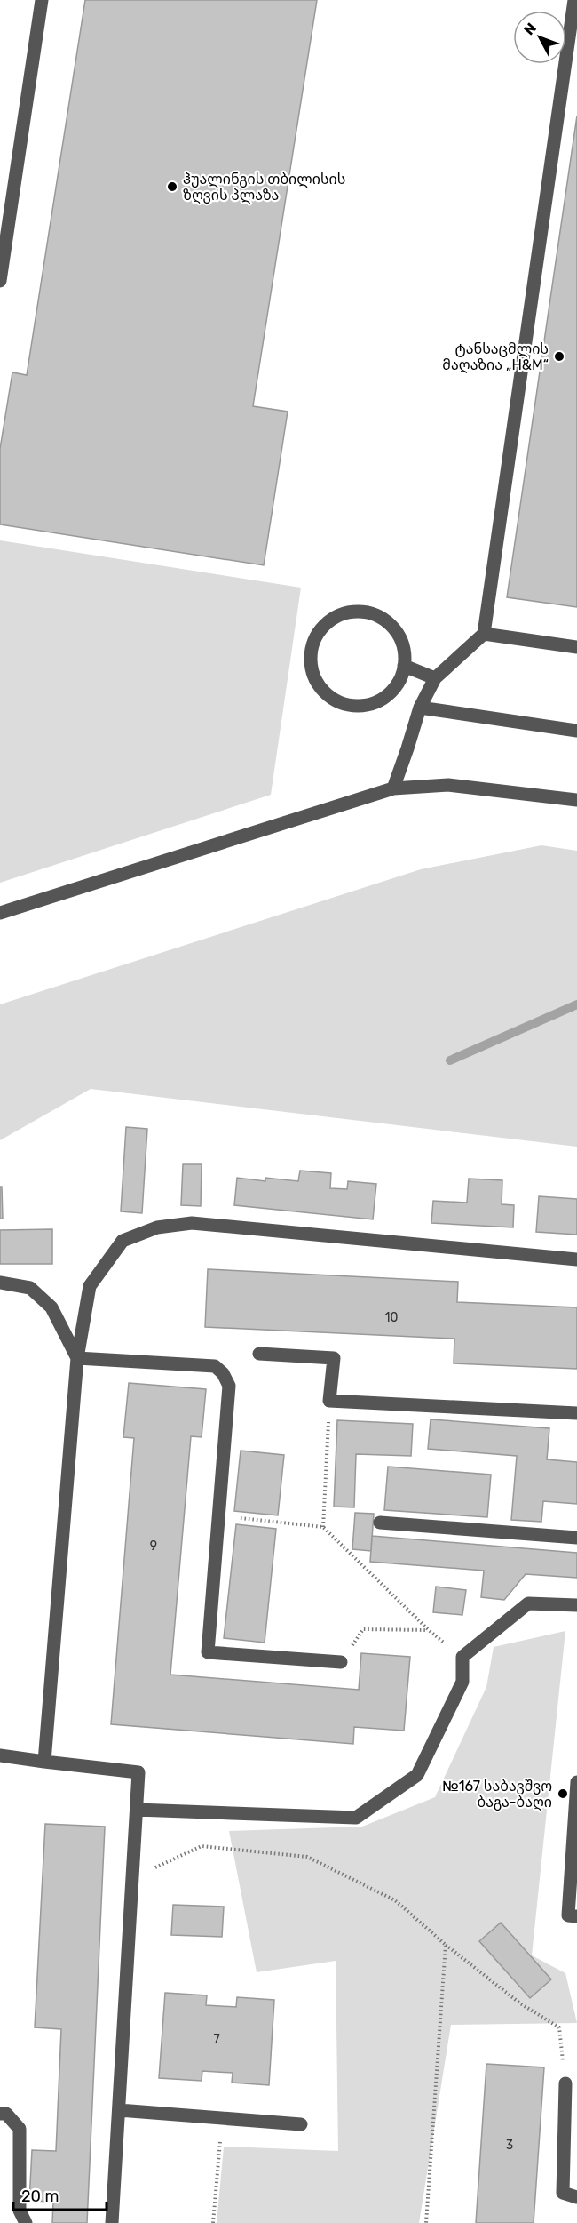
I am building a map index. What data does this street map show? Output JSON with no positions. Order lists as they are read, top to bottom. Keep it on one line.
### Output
{"places":["ჰუალინგის თბილისის ზღვის პლაზა","ტანსაცმლის მაღაზია „H&M“","№167 საბავშვო ბაგა-ბაღი"],"house_numbers":["10","9","7","3"],"scale_bar":"20 m","north":"top left"}
